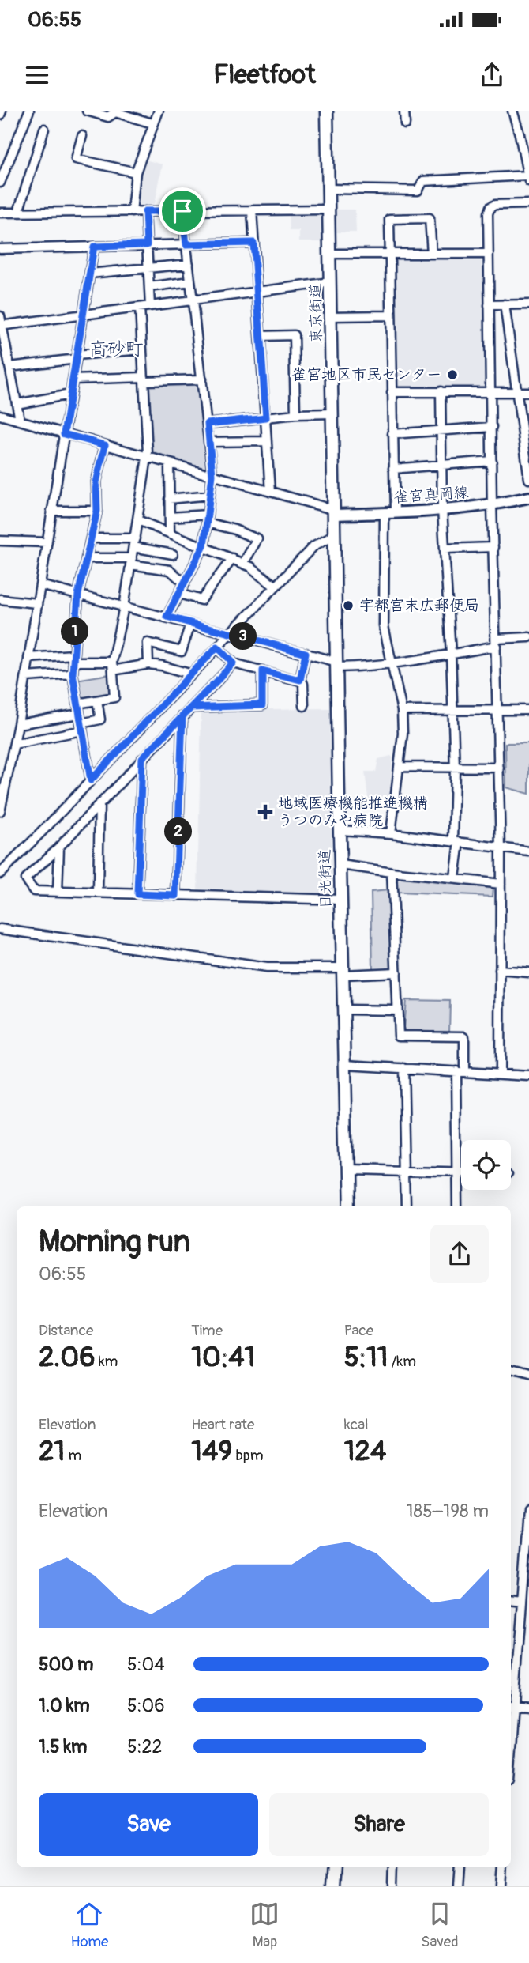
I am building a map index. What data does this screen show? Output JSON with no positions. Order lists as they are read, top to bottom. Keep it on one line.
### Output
{"streets":{"highway":["東京街道","日光街道"],"main road":["雀宮真岡線"]},"crossings":[["東京街道","雀宮真岡線"],["東京街道","日光街道"],["雀宮真岡線","日光街道"]],"districts":["高砂町"],"places":{"other":["雀宮地区市民センター","宇都宮末広郵便局"],"health":["地域医療機能推進機構 うつのみや病院"]},"page":{"status":"06:55","header":"Fleetfoot","pins":["1","3","2"],"heading":["Morning run","06:55"],"stats":[["Distance","2.06 km"],["Time","10:41"],["Pace","5:11 /km"],["Elevation","21 m"],["Heart rate","149 bpm"],["kcal","124"]],"chart":["Elevation","185–198 m"],"list":[{"name":"500 m","note":"5:04"},{"name":"1.0 km","note":"5:06"},{"name":"1.5 km","note":"5:22"}],"buttons":["Save","Share"],"tabs":["Home","Map","Saved"]}}
